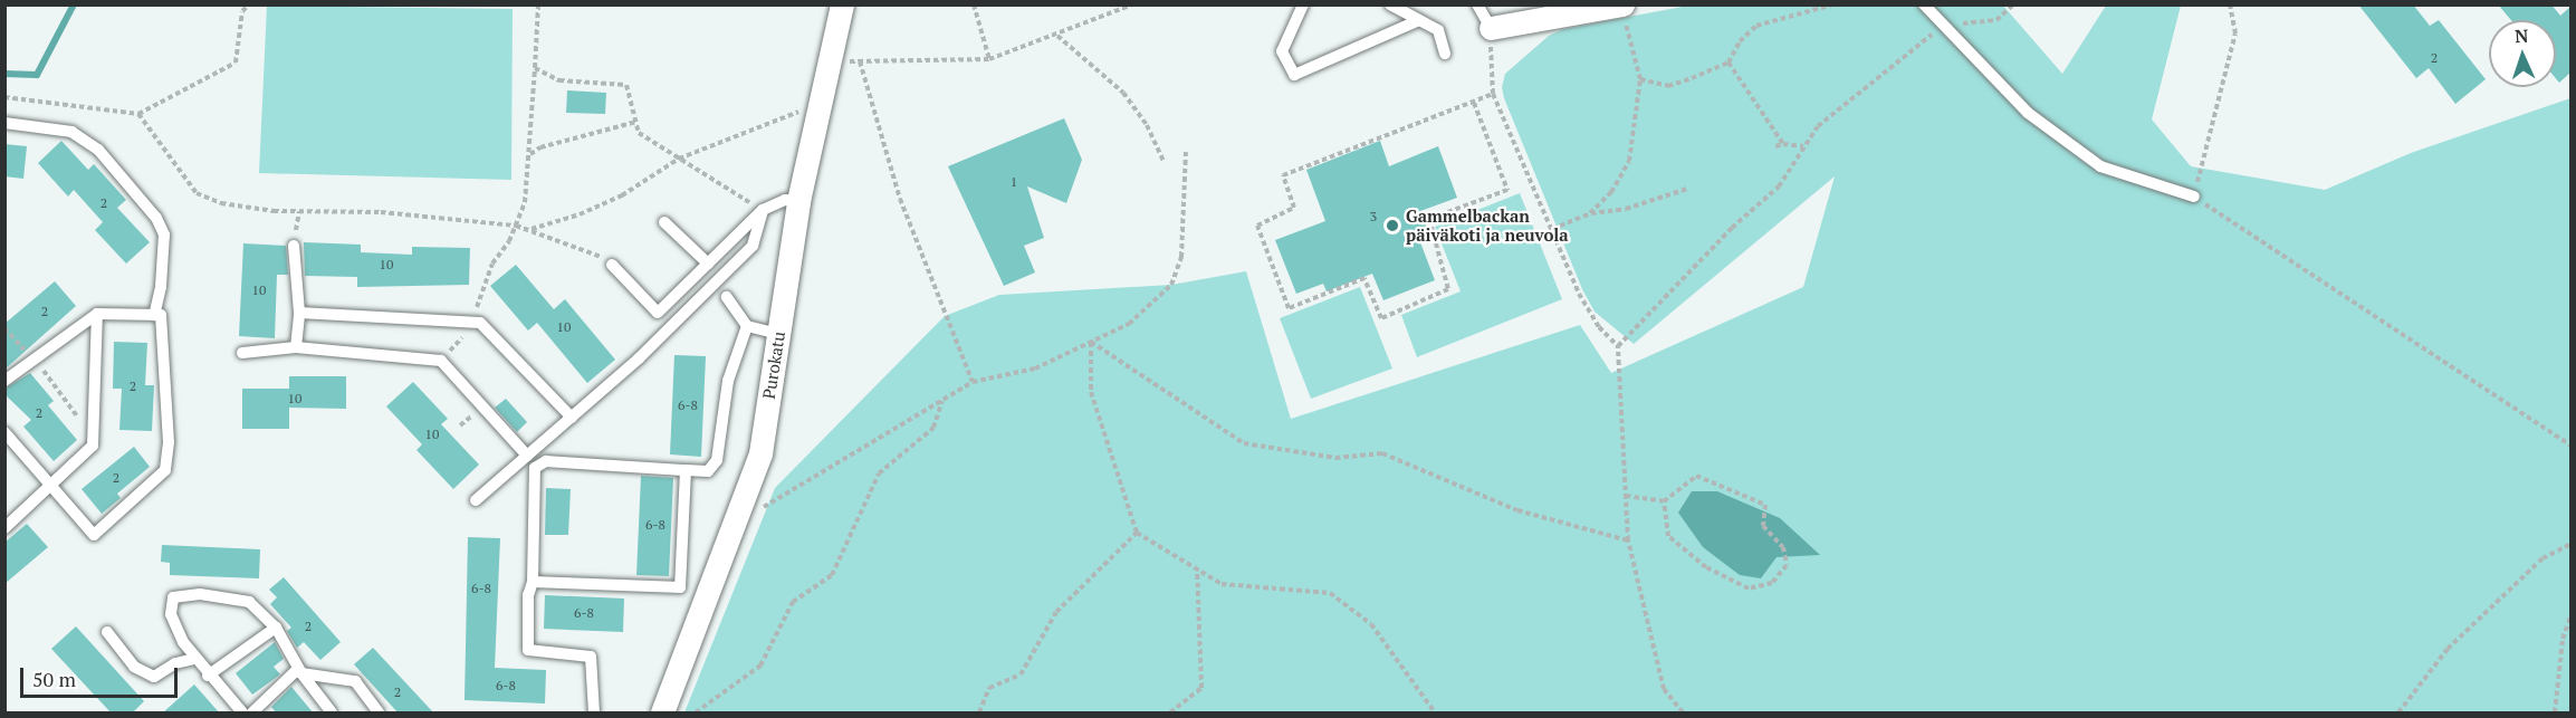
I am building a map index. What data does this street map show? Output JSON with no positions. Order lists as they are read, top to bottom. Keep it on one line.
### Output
{"streets":{"street":["Purokatu"]},"places":["Gammelbackan päiväkoti ja neuvola"],"house_numbers":["2","1","2","3","10","10","2","10","2","10","6-8","2","10","2","6-8","6-8","6-8","2","6-8","2"],"scale_bar":"50 m","north":"top"}
